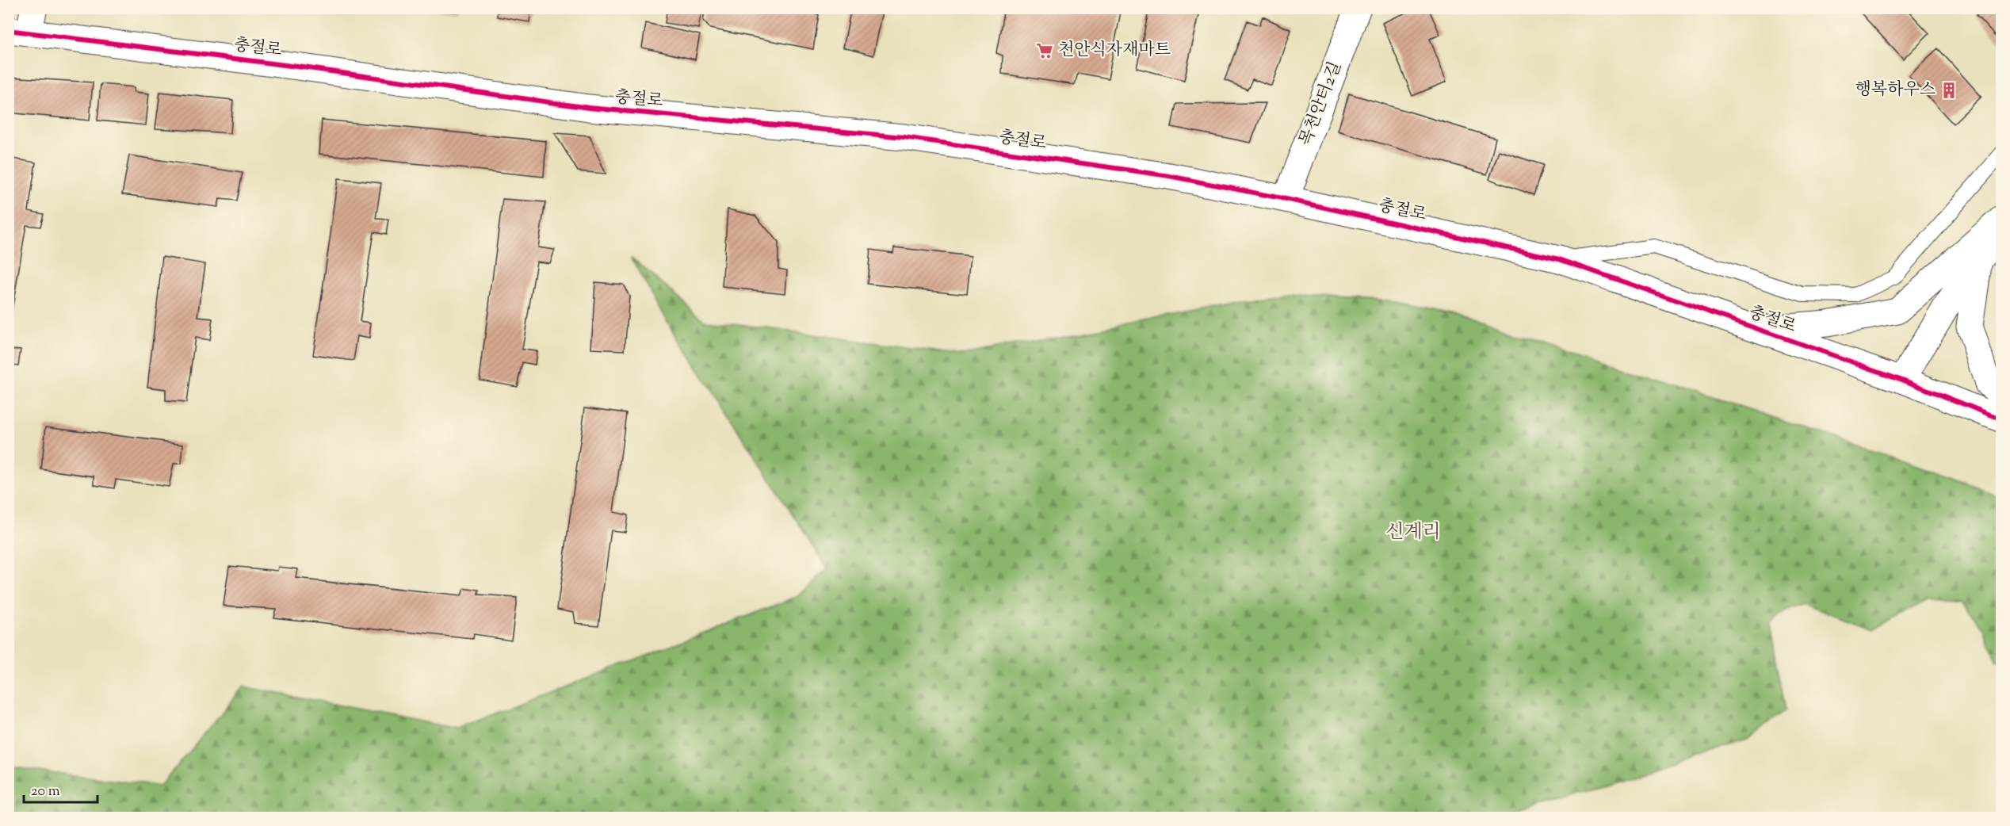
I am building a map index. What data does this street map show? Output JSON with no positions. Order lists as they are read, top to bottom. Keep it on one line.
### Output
{"streets":{"street":["충절로","목천안터2길"]},"crossings":[["충절로","목천안터2길"]],"districts":["신계리"],"places":{"supermarket":["천안식자재마트"],"building":["행복하우스"]},"scale_bar":"20 m"}
